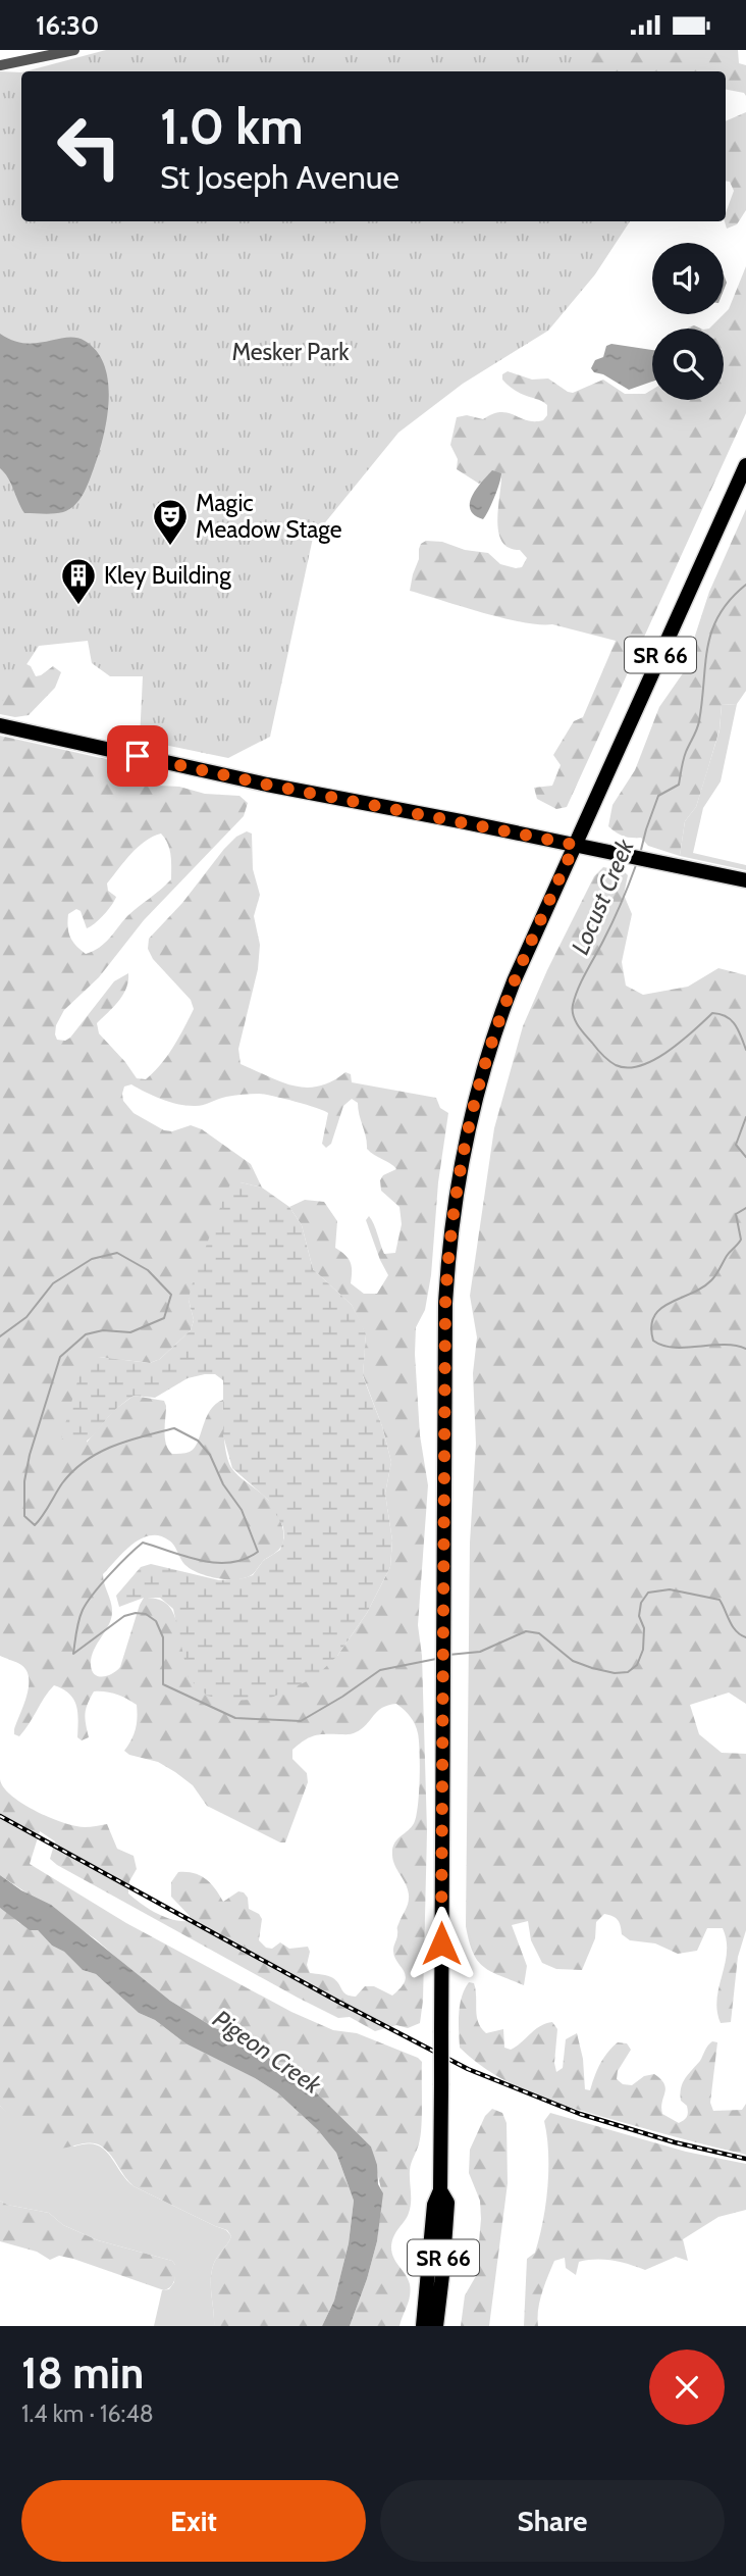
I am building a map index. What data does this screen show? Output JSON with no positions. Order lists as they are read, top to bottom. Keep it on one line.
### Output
{"streets":{"main road":["SR 66"]},"water":["Locust Creek","Pigeon Creek"],"parks":["Mesker Park"],"places":{"theatre":["Magic Meadow Stage"],"building":["Kley Building"]},"page":{"status":"16:30","turn":["1.0 km","St Joseph Avenue"],"heading":["18 min","1.4 km · 16:48"],"buttons":["Exit","Share"]}}
